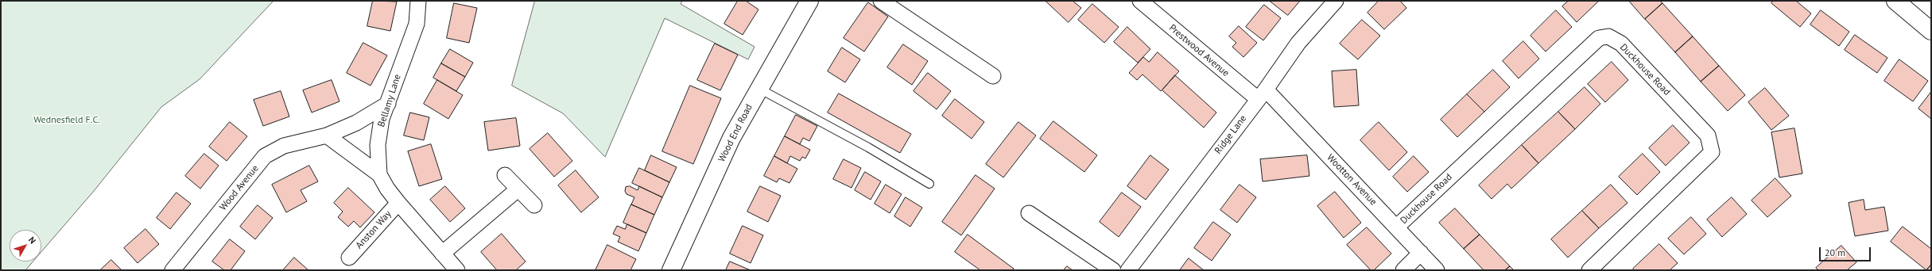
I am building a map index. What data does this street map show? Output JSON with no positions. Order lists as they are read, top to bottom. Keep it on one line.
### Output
{"streets":{"street":["Prestwood Avenue","Duckhouse Road","Bellamy Lane","Wood End Road","Ridge Lane","Wootton Avenue","Wood Avenue","Anston Way"]},"crossings":[["Prestwood Avenue","Ridge Lane"],["Prestwood Avenue","Wootton Avenue"],["Duckhouse Road","Wootton Avenue"],["Bellamy Lane","Wood Avenue"],["Bellamy Lane","Anston Way"],["Ridge Lane","Wootton Avenue"]],"parks":["Wednesfield F.C."],"scale_bar":"20 m","north":"top right"}
